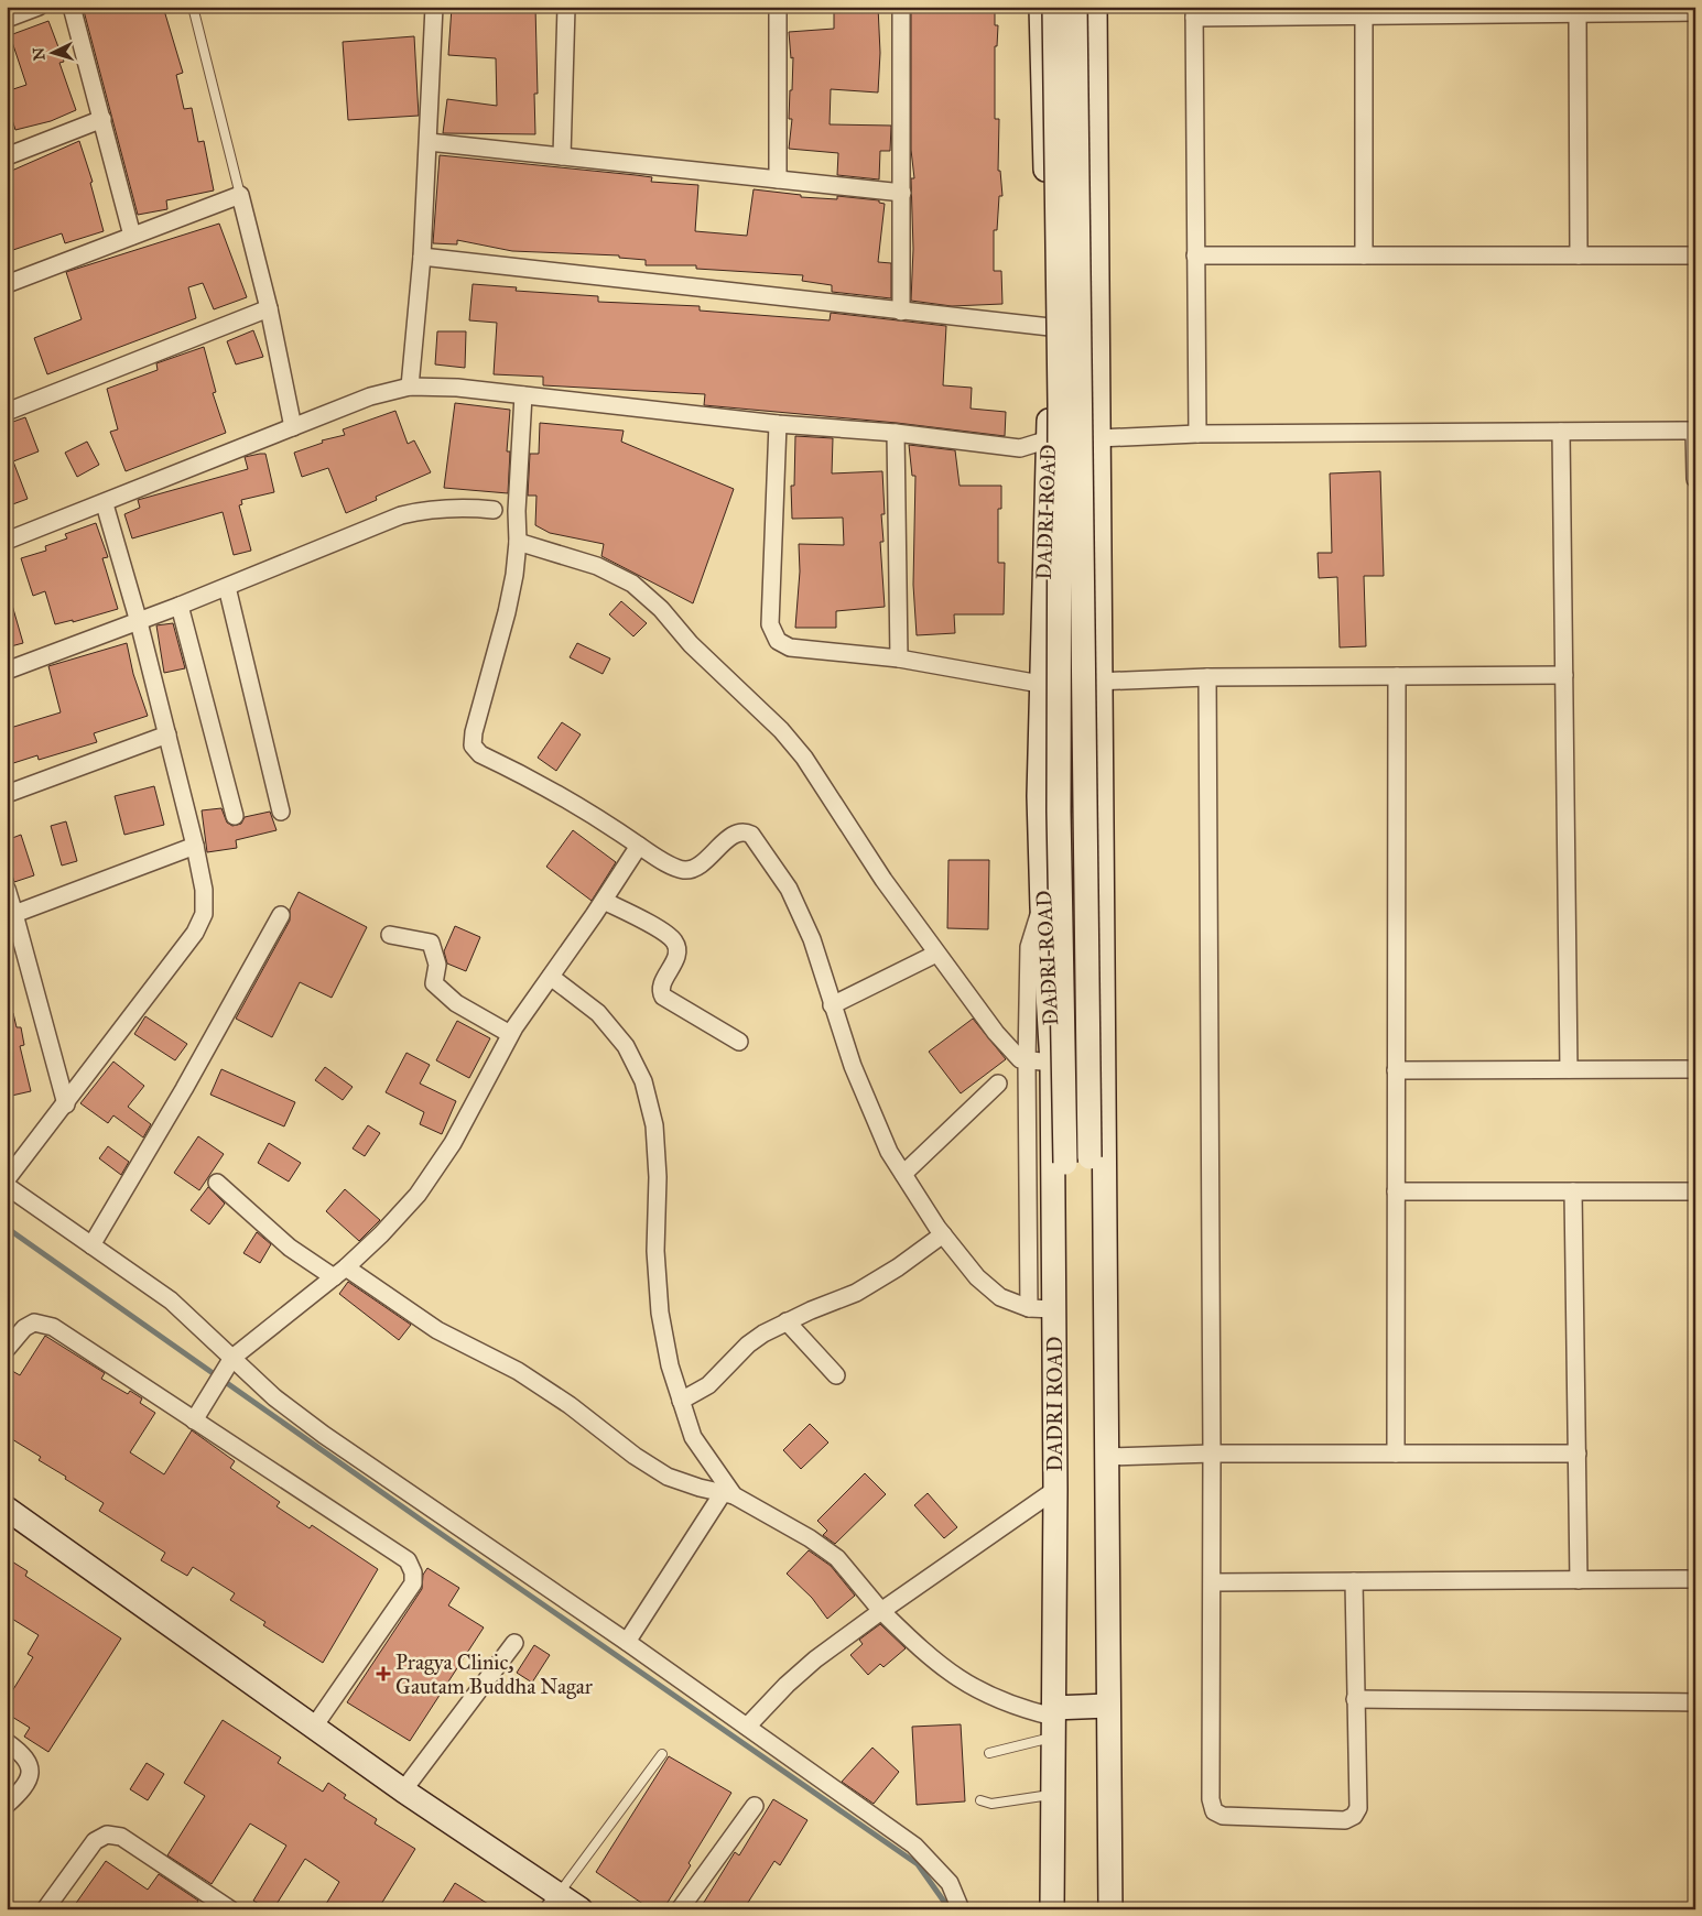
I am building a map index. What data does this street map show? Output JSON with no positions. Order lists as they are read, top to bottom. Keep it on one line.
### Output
{"streets":{"main road":["DADRI ROAD"]},"places":{"health":["Pragya Clinic, Gautam Buddha Nagar"]},"north":"left"}
